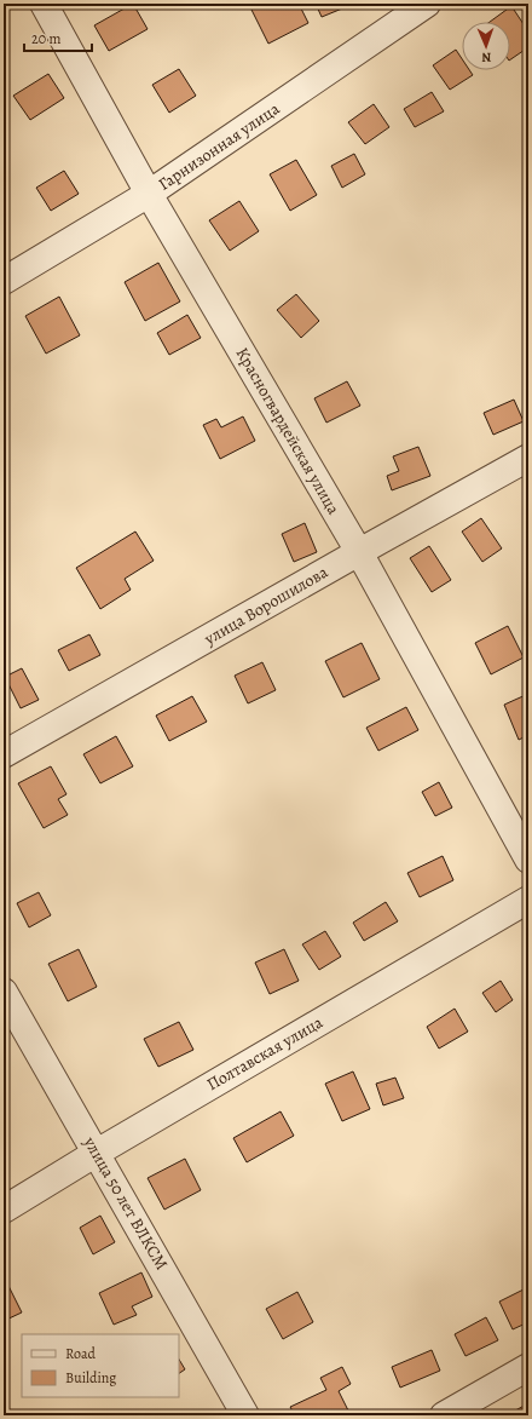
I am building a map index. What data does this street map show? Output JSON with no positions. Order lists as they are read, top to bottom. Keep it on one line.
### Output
{"streets":{"street":["Гарнизонная улица","Красногвардейская улица","улица Ворошилова","Полтавская улица","улица 50 лет ВЛКСМ"]},"crossings":[["Гарнизонная улица","Красногвардейская улица"],["Красногвардейская улица","улица Ворошилова"],["Полтавская улица","улица 50 лет ВЛКСМ"]],"legend":["Road","Building"],"scale_bar":"20 m","north":"bottom"}
